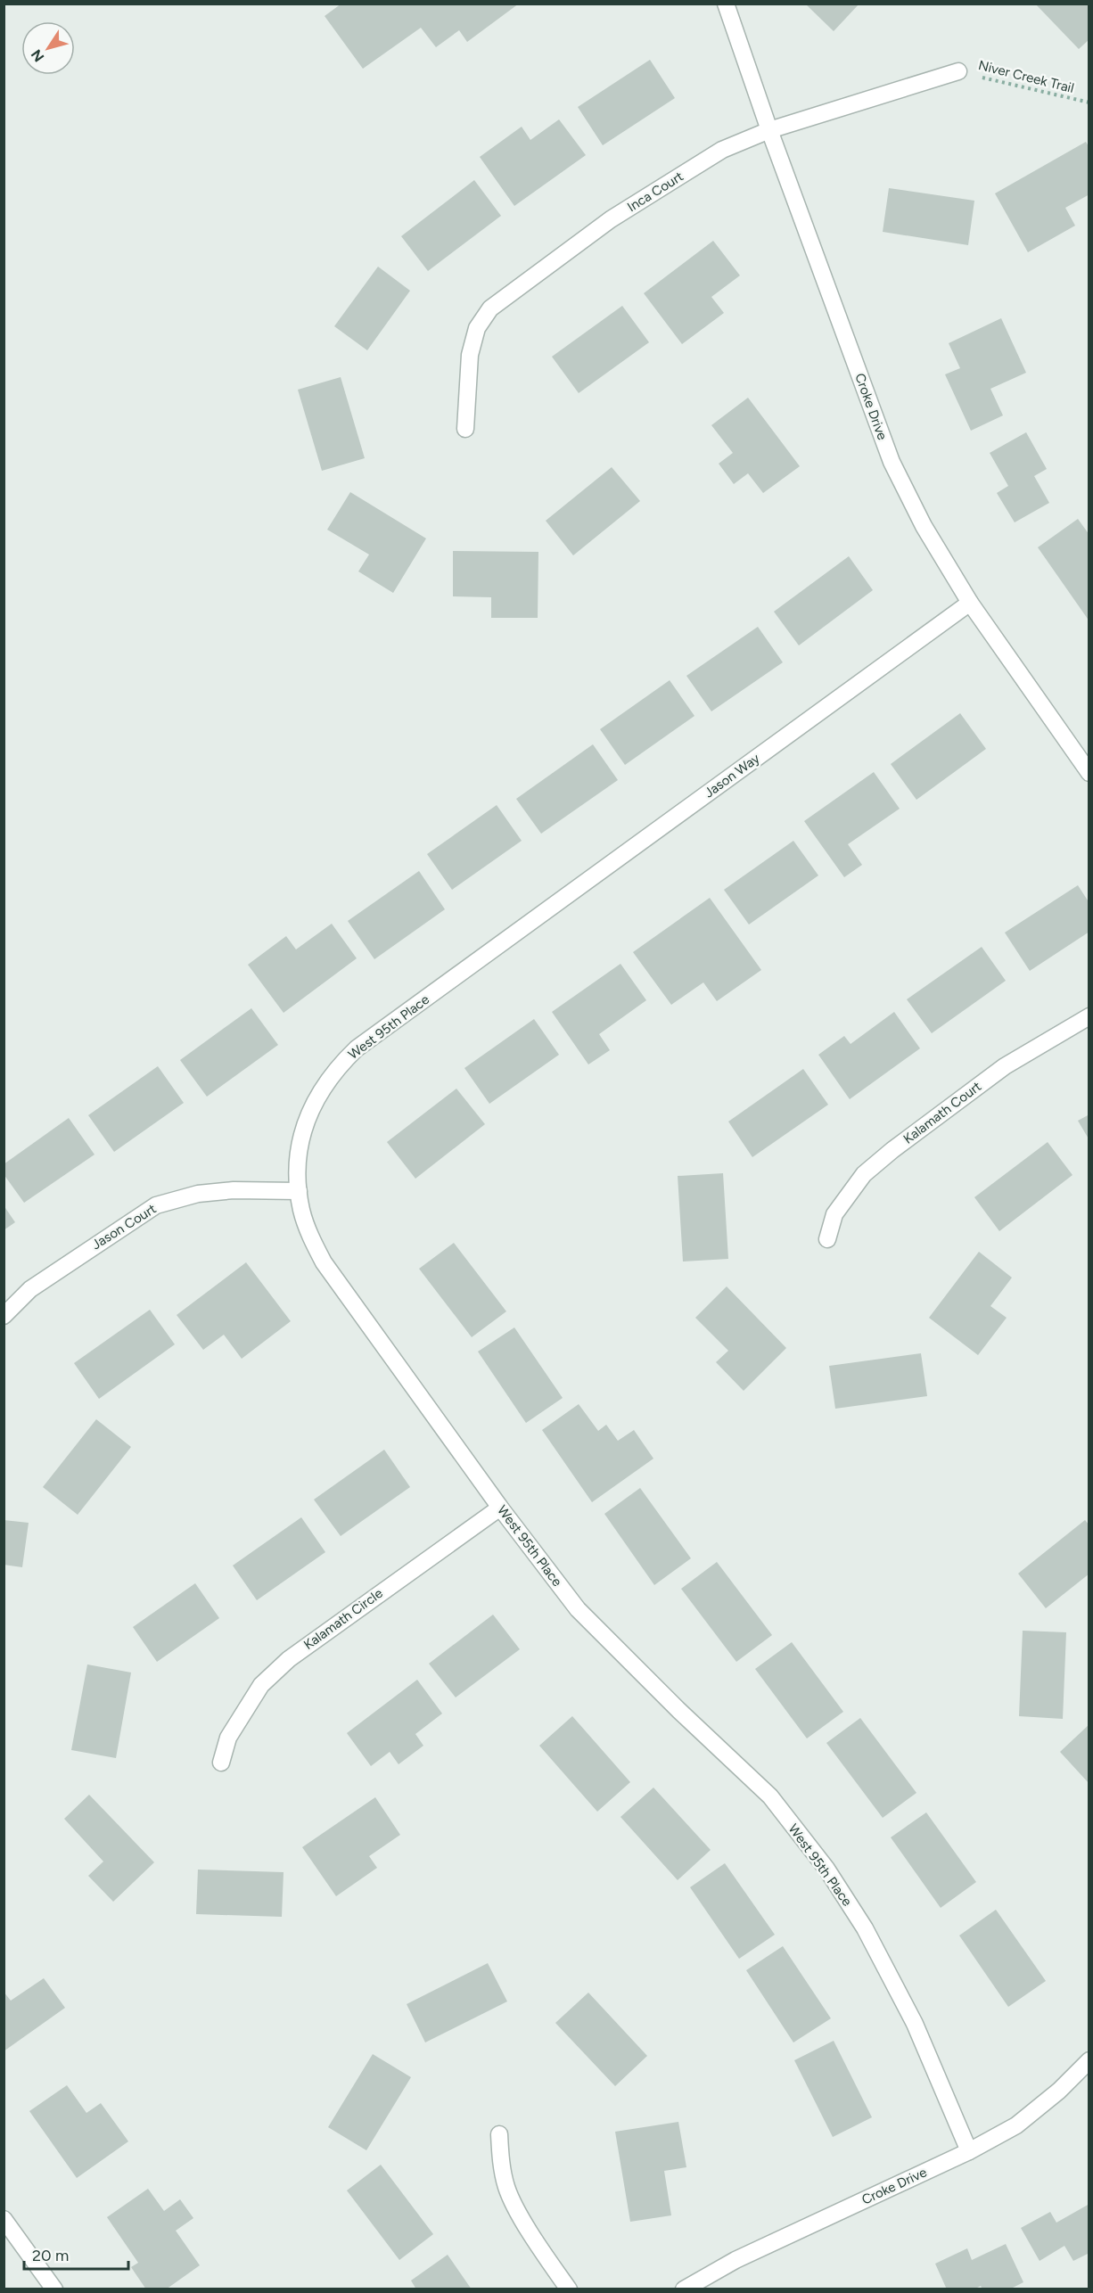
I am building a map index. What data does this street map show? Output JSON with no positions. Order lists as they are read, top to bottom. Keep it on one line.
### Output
{"streets":{"street":["Inca Court","Croke Drive","Jason Way","West 95th Place","Kalamath Court","Jason Court","Kalamath Circle"],"path":["Niver Creek Trail"]},"crossings":[["Niver Creek Trail","Inca Court"],["Inca Court","Croke Drive"],["Croke Drive","Jason Way"],["Croke Drive","West 95th Place"],["Jason Way","West 95th Place"],["West 95th Place","Jason Court"],["West 95th Place","Kalamath Circle"]],"scale_bar":"20 m","north":"bottom left"}
